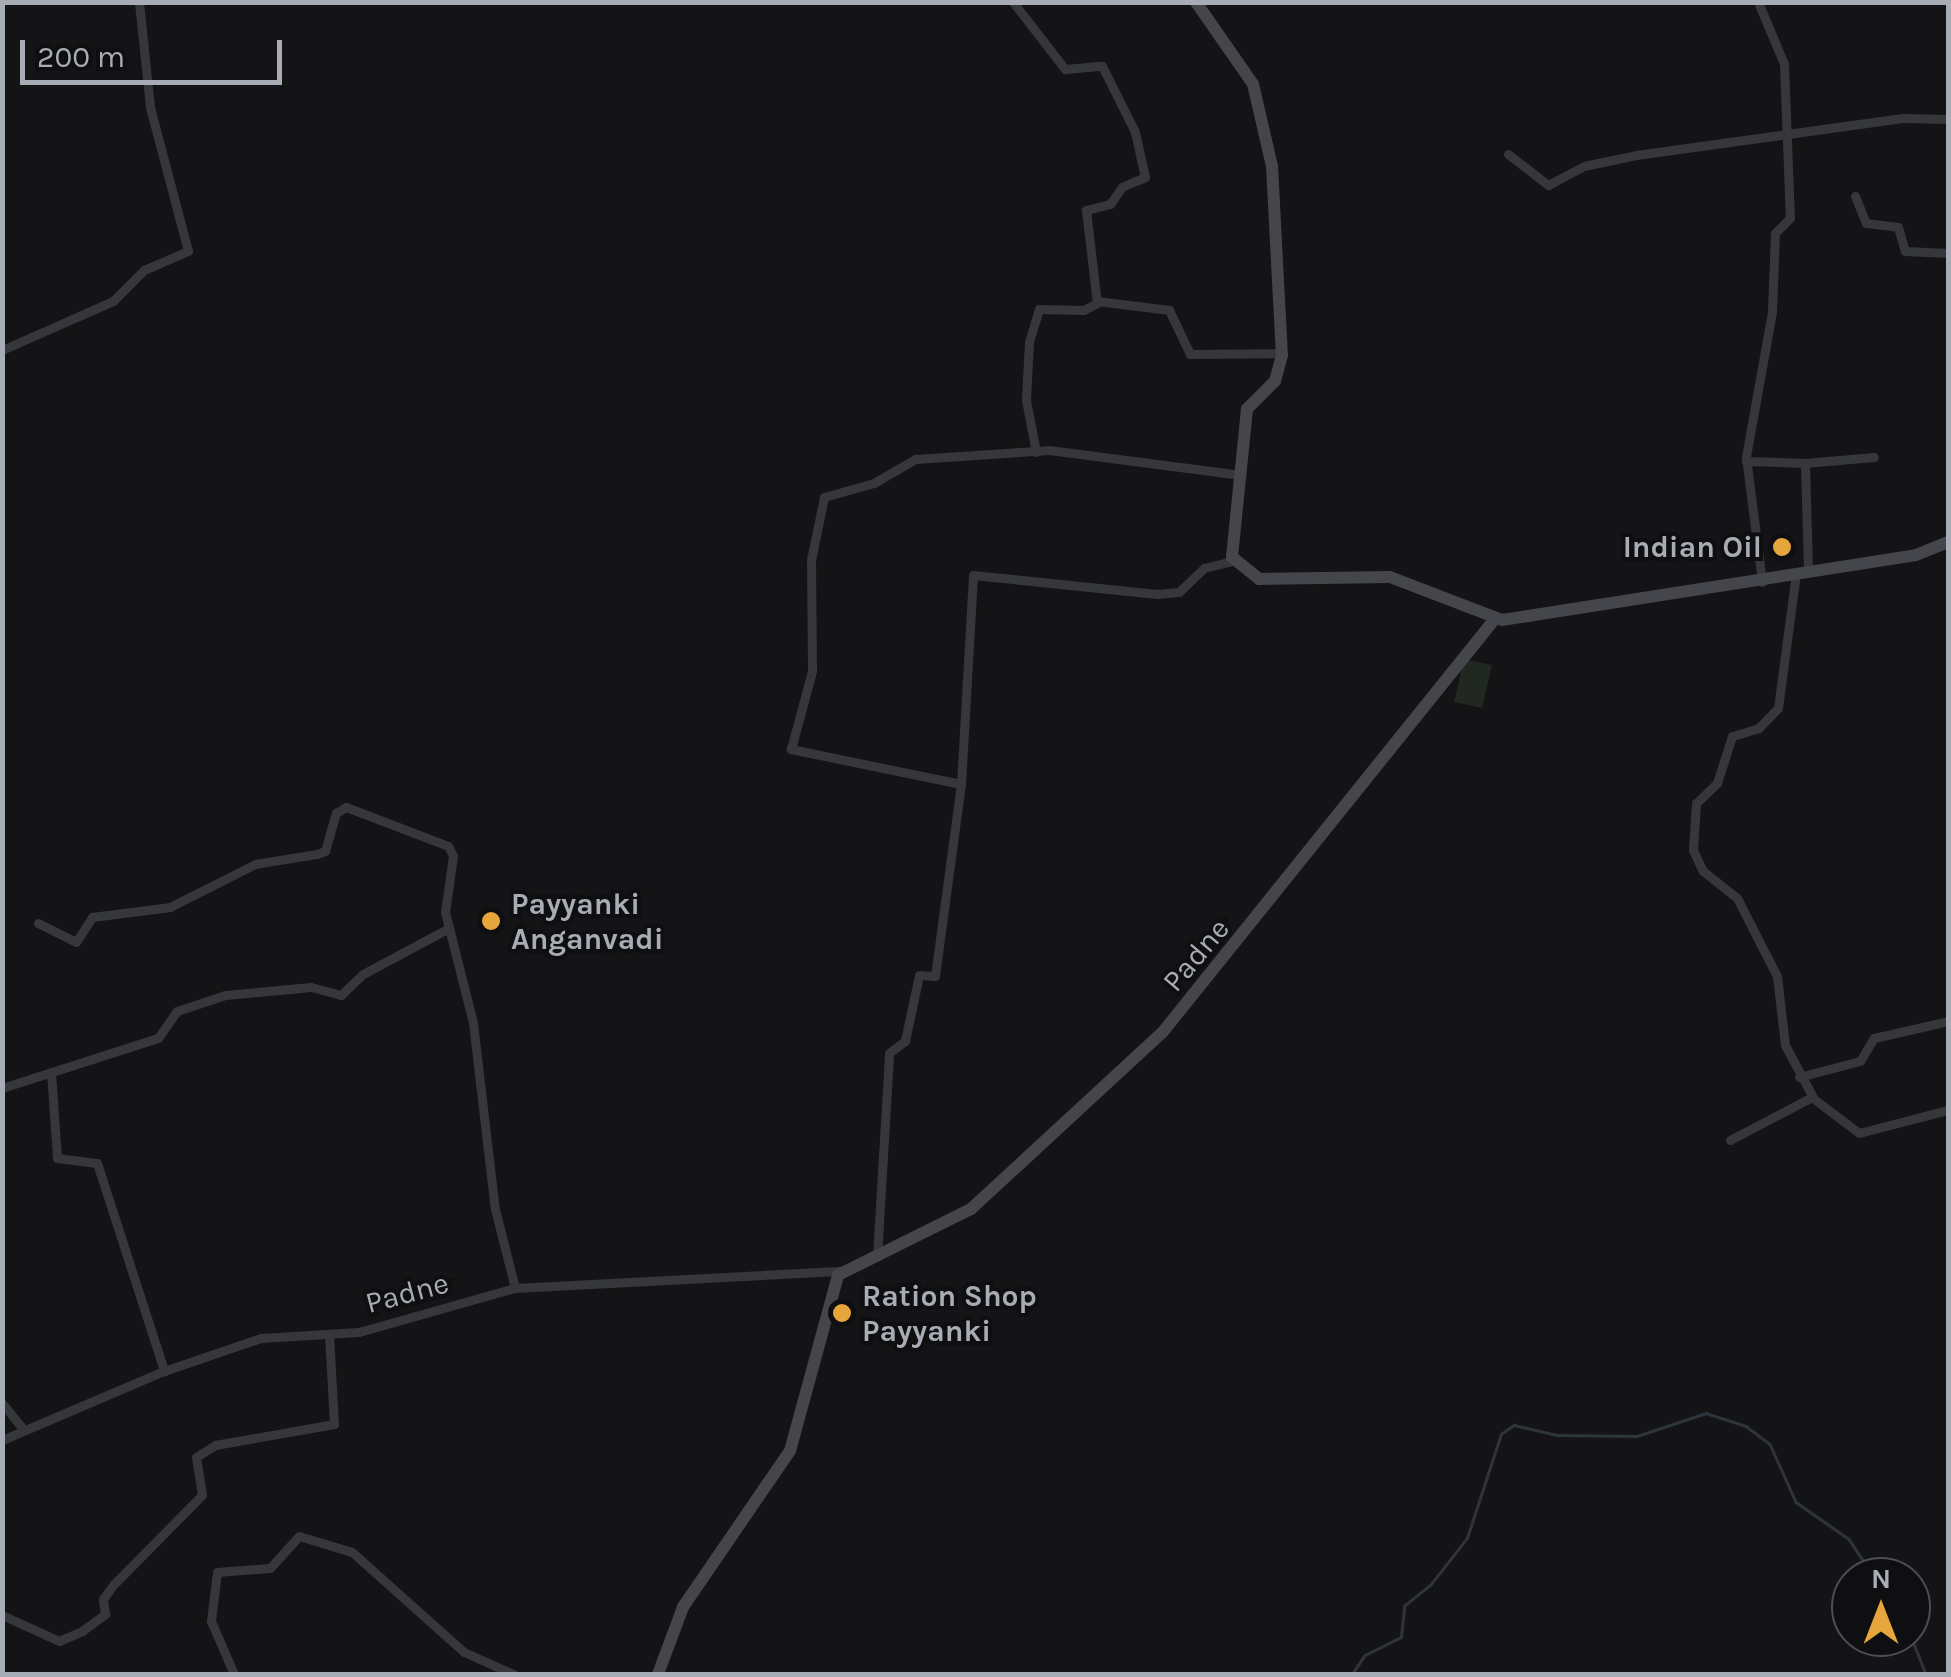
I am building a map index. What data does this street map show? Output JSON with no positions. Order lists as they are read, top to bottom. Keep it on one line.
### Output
{"streets":{"main road":["Padne"]},"places":["Indian Oil","Payyanki Anganvadi","Ration Shop Payyanki"],"scale_bar":"200 m","north":"top"}
